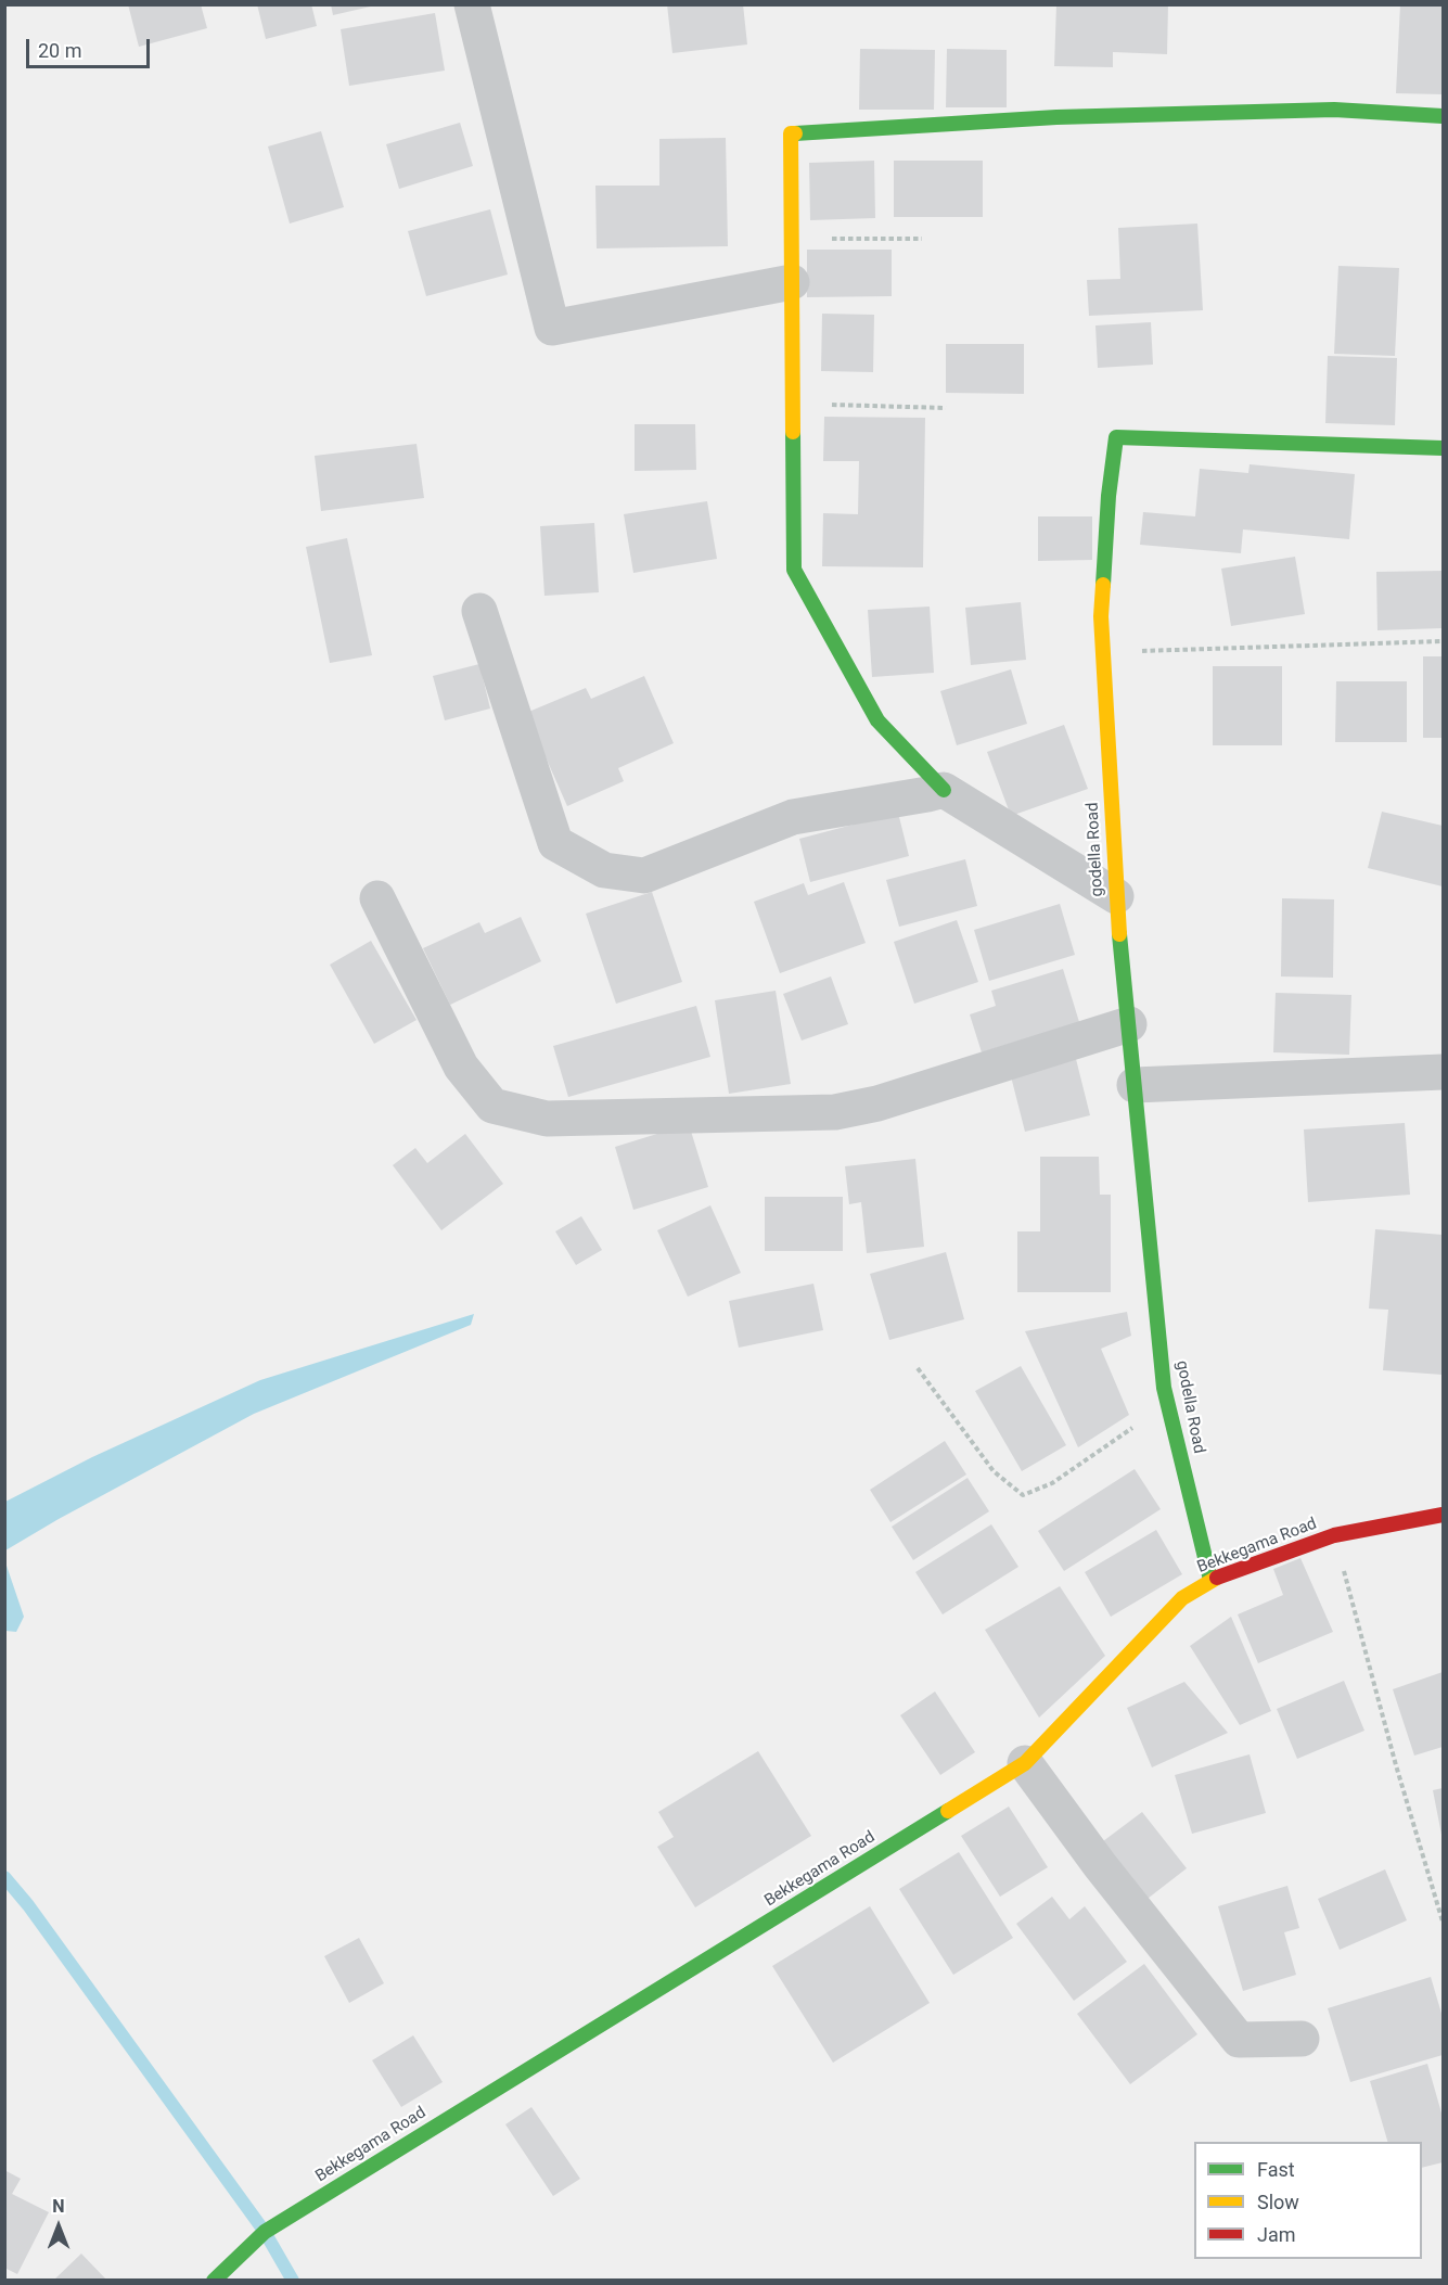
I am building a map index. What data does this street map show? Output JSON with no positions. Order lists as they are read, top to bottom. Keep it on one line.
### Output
{"streets":{"street":["godella Road","Bekkegama Road"]},"crossings":[["godella Road","Bekkegama Road"]],"legend":["Fast","Slow","Jam"],"scale_bar":"20 m","north":"top"}
